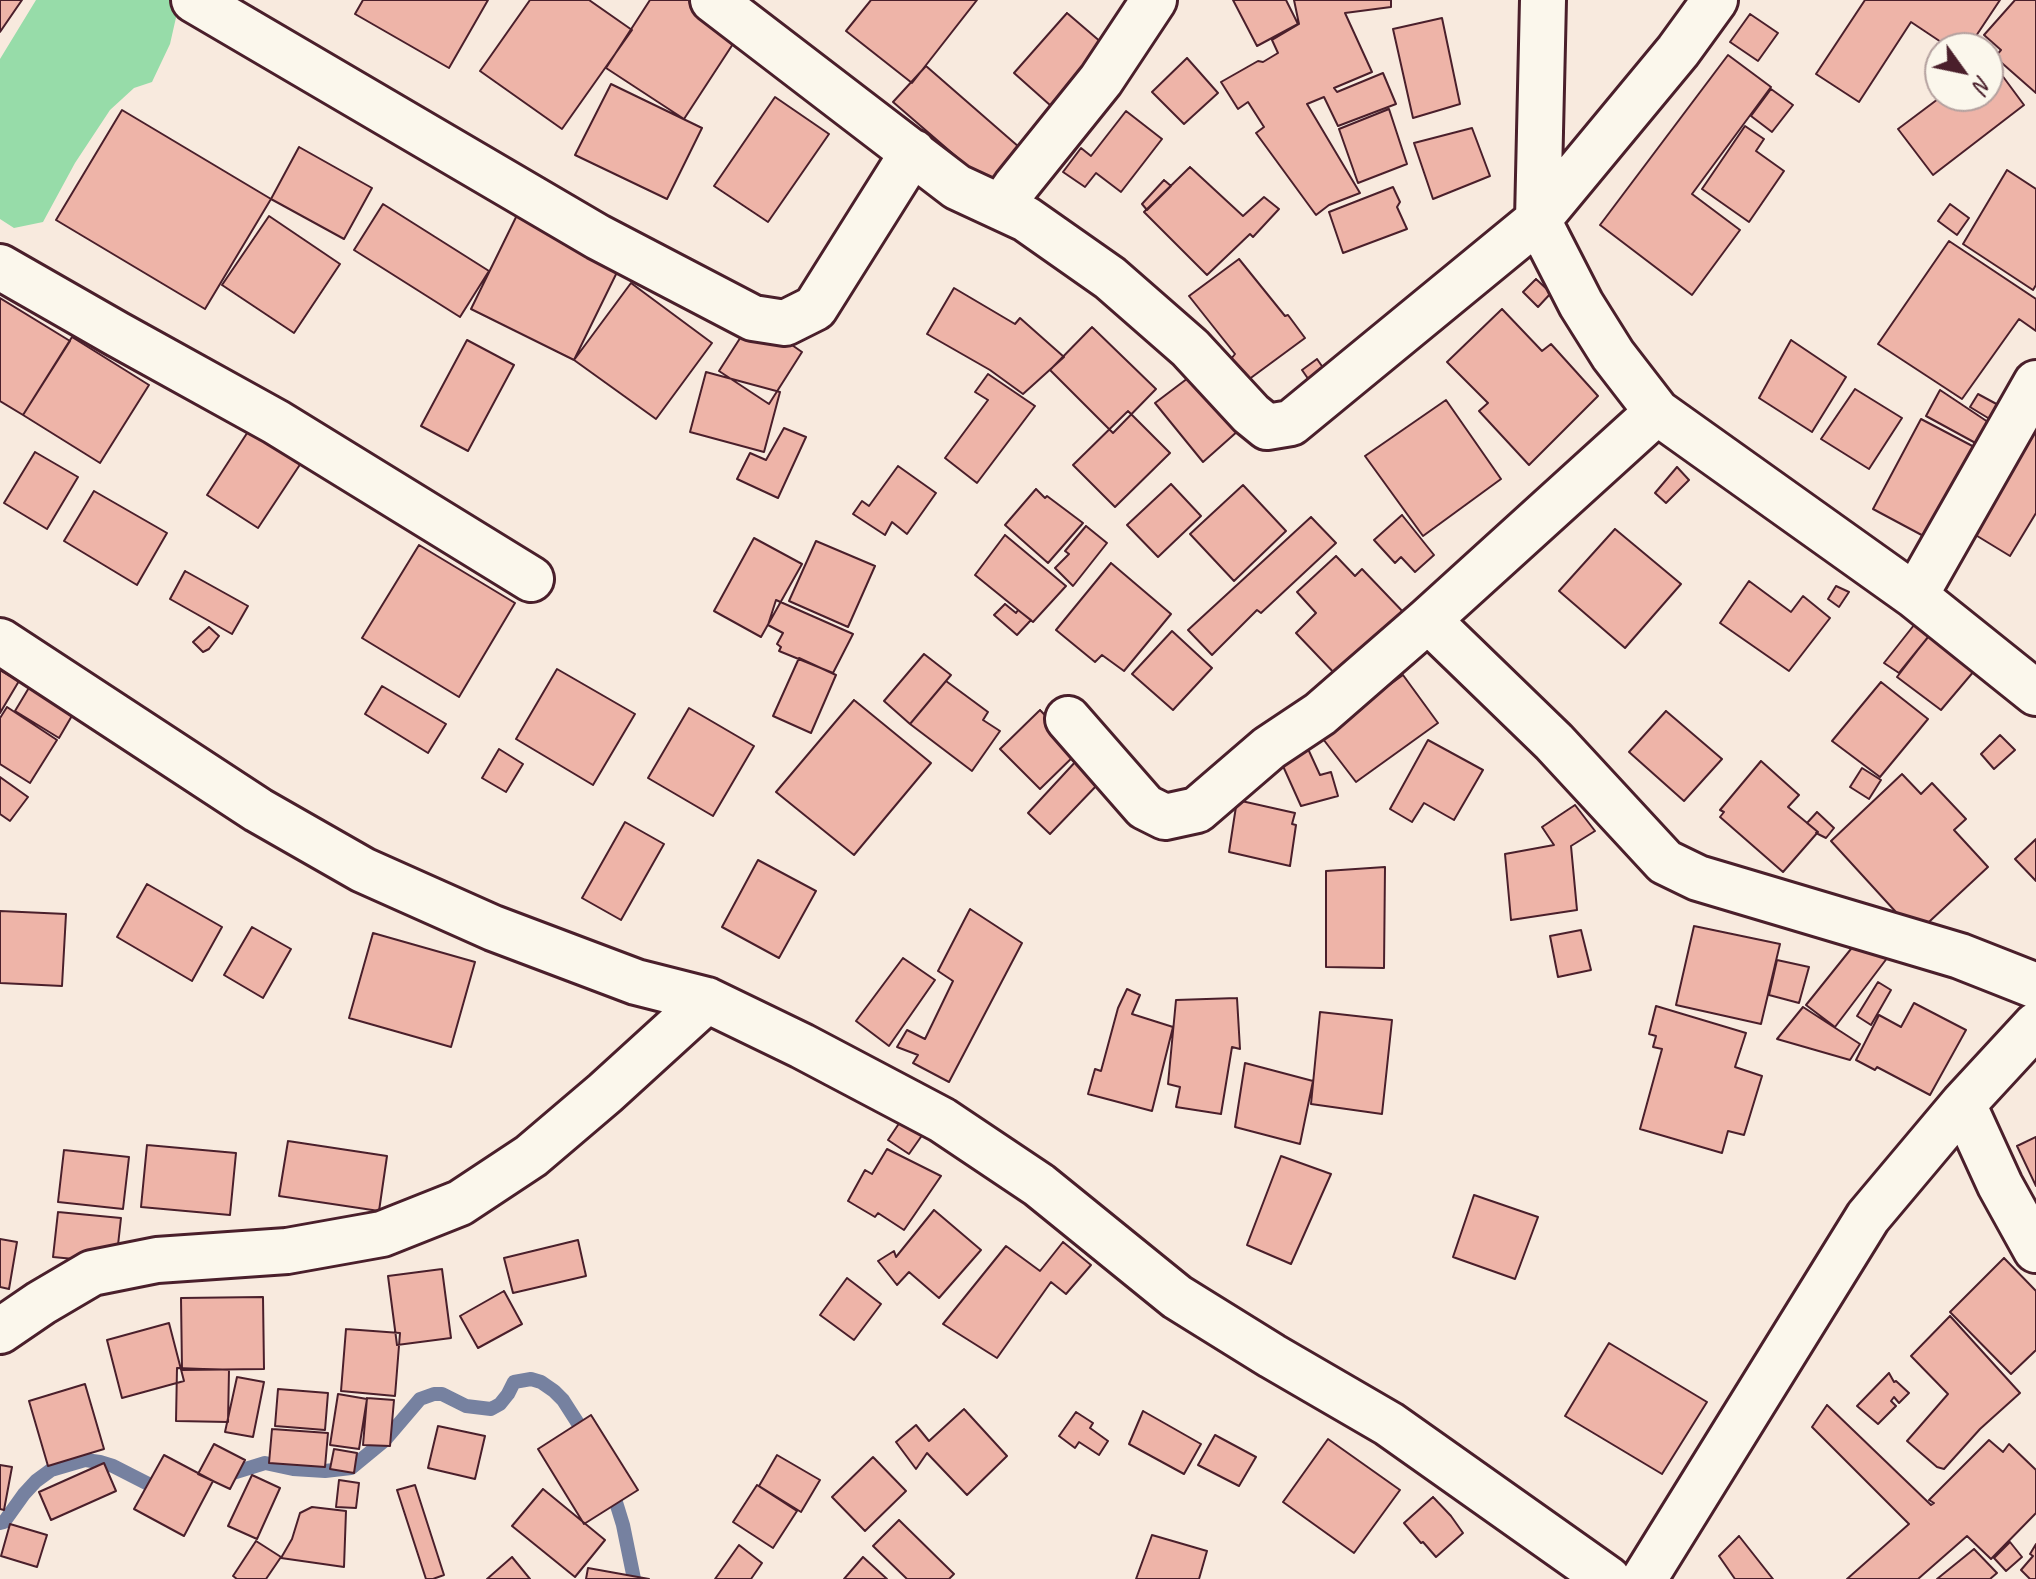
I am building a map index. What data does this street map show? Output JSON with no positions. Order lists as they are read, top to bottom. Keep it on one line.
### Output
{"north":"bottom right"}
